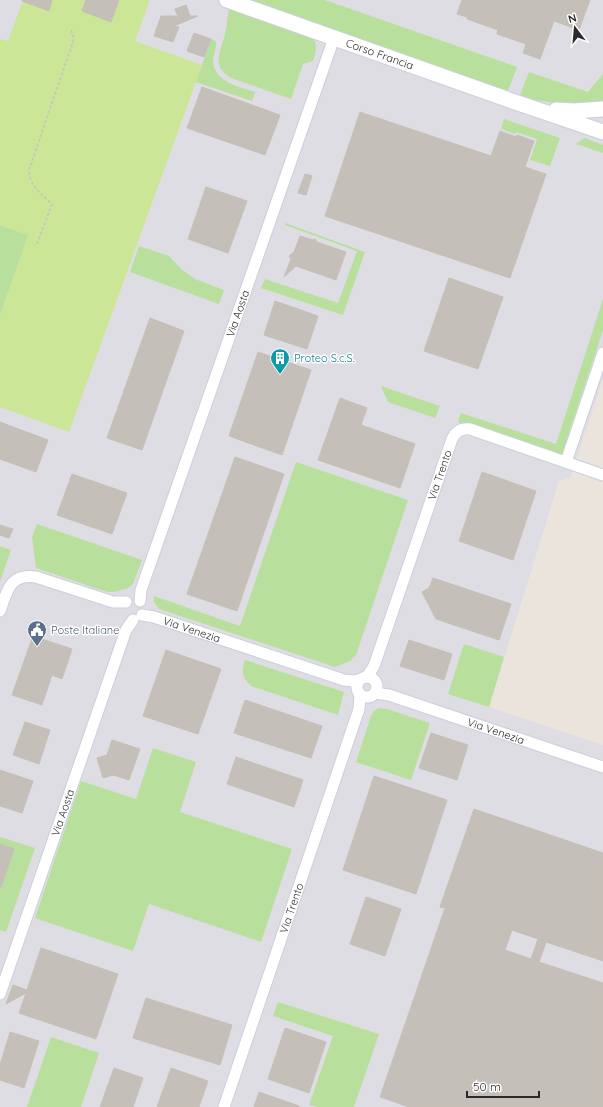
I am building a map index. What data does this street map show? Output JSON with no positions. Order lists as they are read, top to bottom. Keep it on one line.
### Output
{"streets":{"street":["Corso Francia","Via Aosta","Via Trento","Via Venezia"]},"crossings":[["Corso Francia","Via Aosta"],["Via Aosta","Via Venezia"],["Via Trento","Via Venezia"]],"places":{"building":["Proteo S.c.S."],"public building":["Poste Italiane"]},"scale_bar":"50 m","north":"top"}
